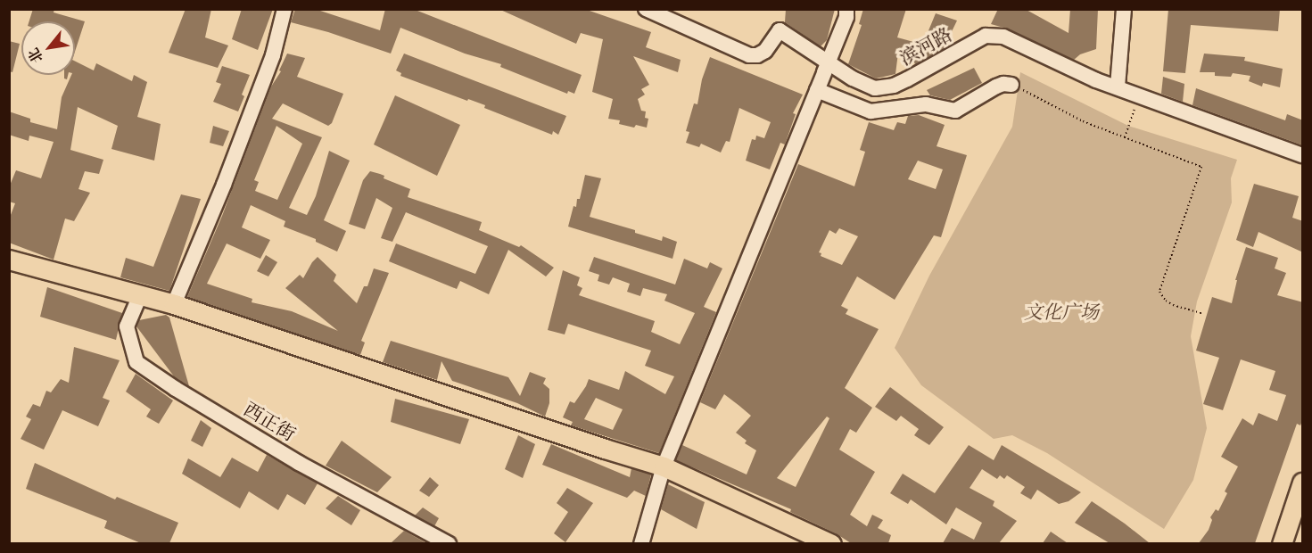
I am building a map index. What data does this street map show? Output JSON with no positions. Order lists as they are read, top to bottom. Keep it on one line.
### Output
{"streets":{"street":["滨河路","西正街"]},"parks":["文化广场"],"north":"bottom left"}
